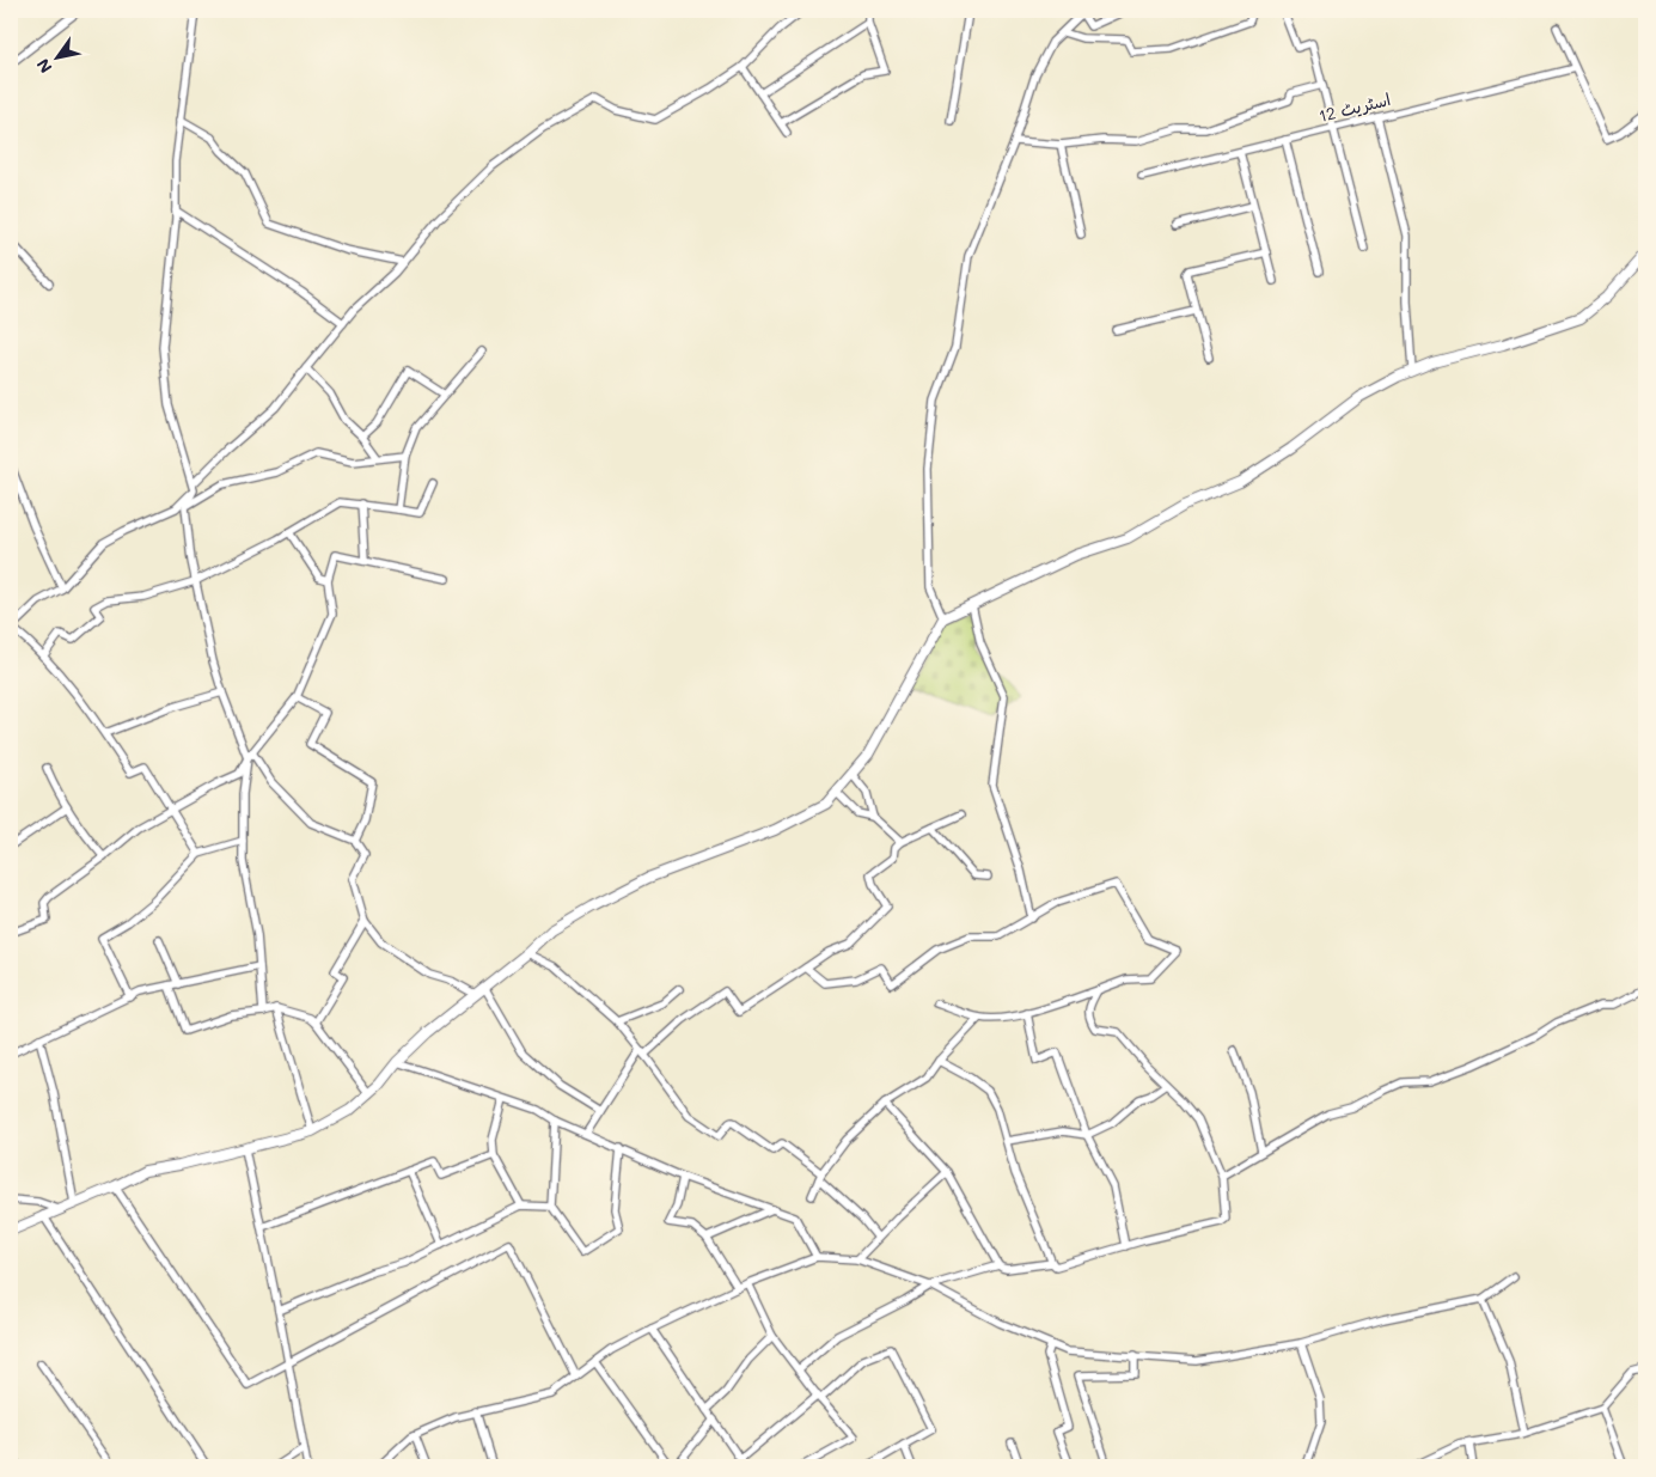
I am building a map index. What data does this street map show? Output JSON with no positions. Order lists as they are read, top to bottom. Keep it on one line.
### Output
{"streets":{"street":["اسٹریٹ 12"]},"north":"bottom left"}
